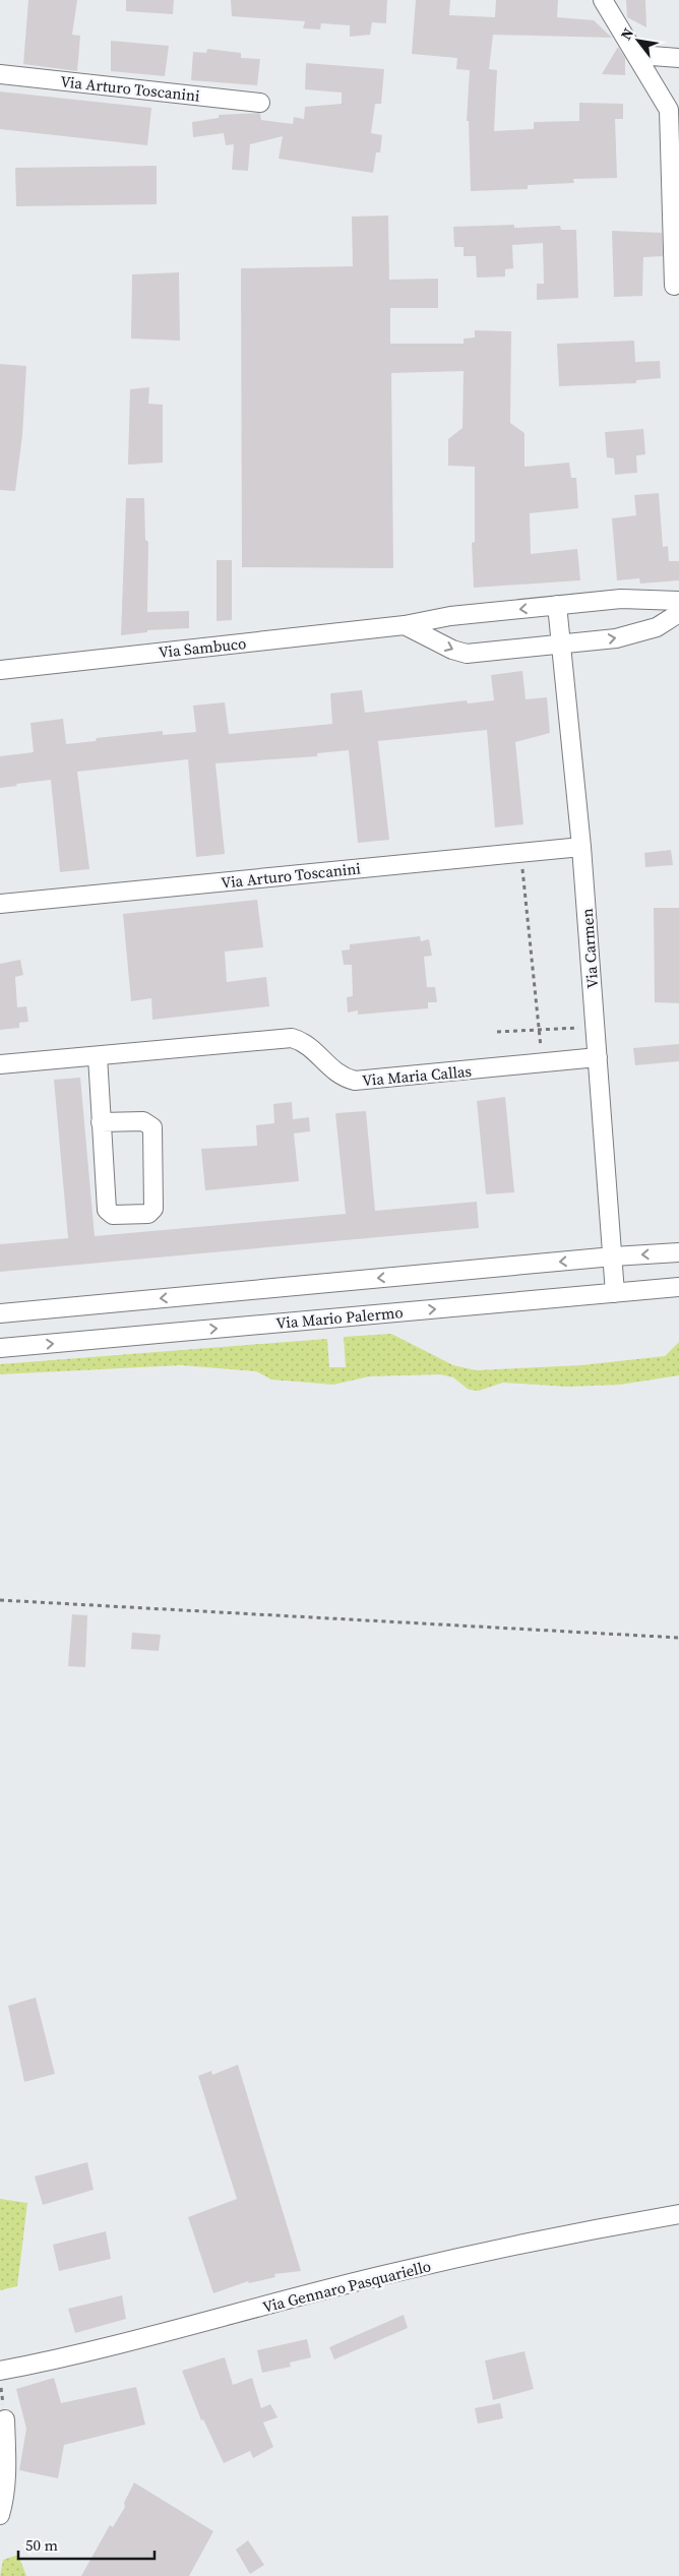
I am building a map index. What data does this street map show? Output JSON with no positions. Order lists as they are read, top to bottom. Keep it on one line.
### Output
{"streets":{"street":["Via Arturo Toscanini","Via Sambuco","Via Carmen","Via Maria Callas","Via Mario Palermo","Via Gennaro Pasquariello"]},"crossings":[["Via Arturo Toscanini","Via Carmen"],["Via Sambuco","Via Carmen"],["Via Carmen","Via Maria Callas"],["Via Carmen","Via Mario Palermo"]],"scale_bar":"50 m","north":"top left"}
